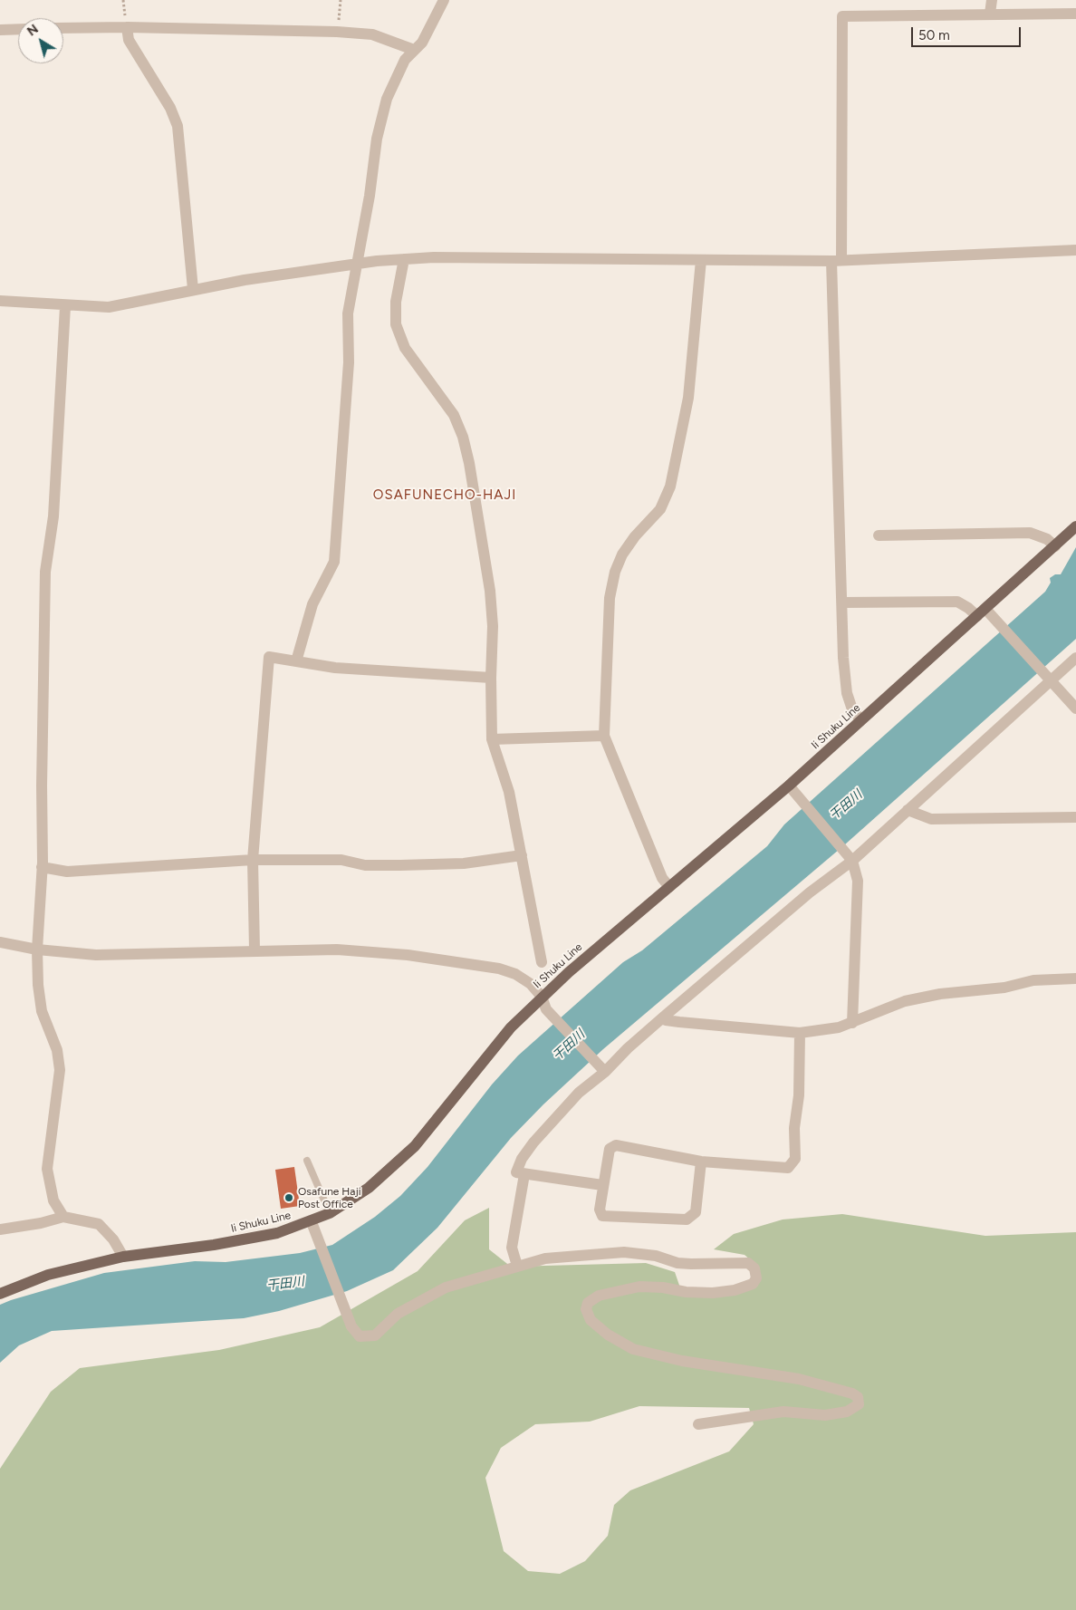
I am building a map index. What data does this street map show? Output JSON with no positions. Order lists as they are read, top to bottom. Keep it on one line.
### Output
{"streets":{"main road":["Ii Shuku Line"]},"districts":["OSAFUNECHO-HAJI"],"water":["干田川"],"places":["Osafune Haji Post Office"],"scale_bar":"50 m","north":"top left"}
